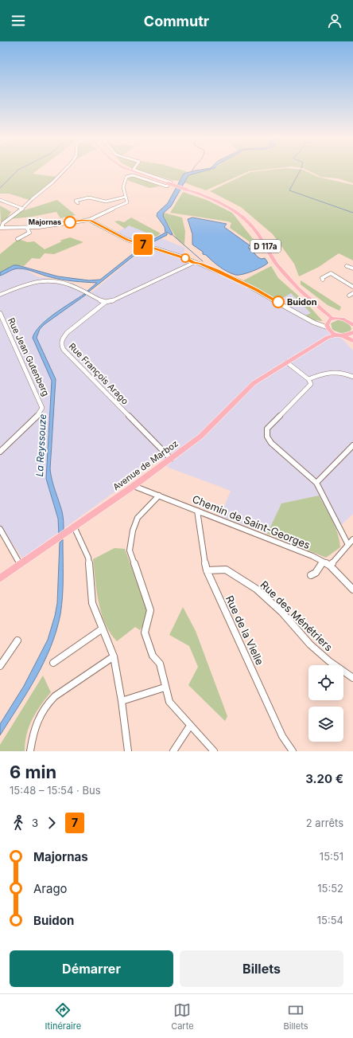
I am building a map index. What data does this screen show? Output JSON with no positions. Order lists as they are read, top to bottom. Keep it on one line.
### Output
{"streets":{"main road":["D 117a","Avenue de Marboz"],"street":["Rue Jean Gutenberg","Rue François Arago","Chemin de Saint-Georges","Rue des Ménétriers","Rue de la Vielle"]},"crossings":[["D 117a","Avenue de Marboz"],["Rue François Arago","Avenue de Marboz"],["Avenue de Marboz","Chemin de Saint-Georges"],["Chemin de Saint-Georges","Rue de la Vielle"],["Rue des Ménétriers","Rue de la Vielle"]],"water":["La Reyssouze"],"places":["Majornas","Buidon"],"lines":["bus line 7"],"page":{"header":"Commutr","on_map":"7","heading":["6 min","15:48 – 15:54 · Bus","3.20 €"],"legs":["3","7","2 arrêts"],"list":[{"name":"Majornas","value":"15:51"},{"name":"Arago","value":"15:52"},{"name":"Buidon","value":"15:54"}],"buttons":["Démarrer","Billets"],"tabs":["Itinéraire","Carte","Billets"]}}
